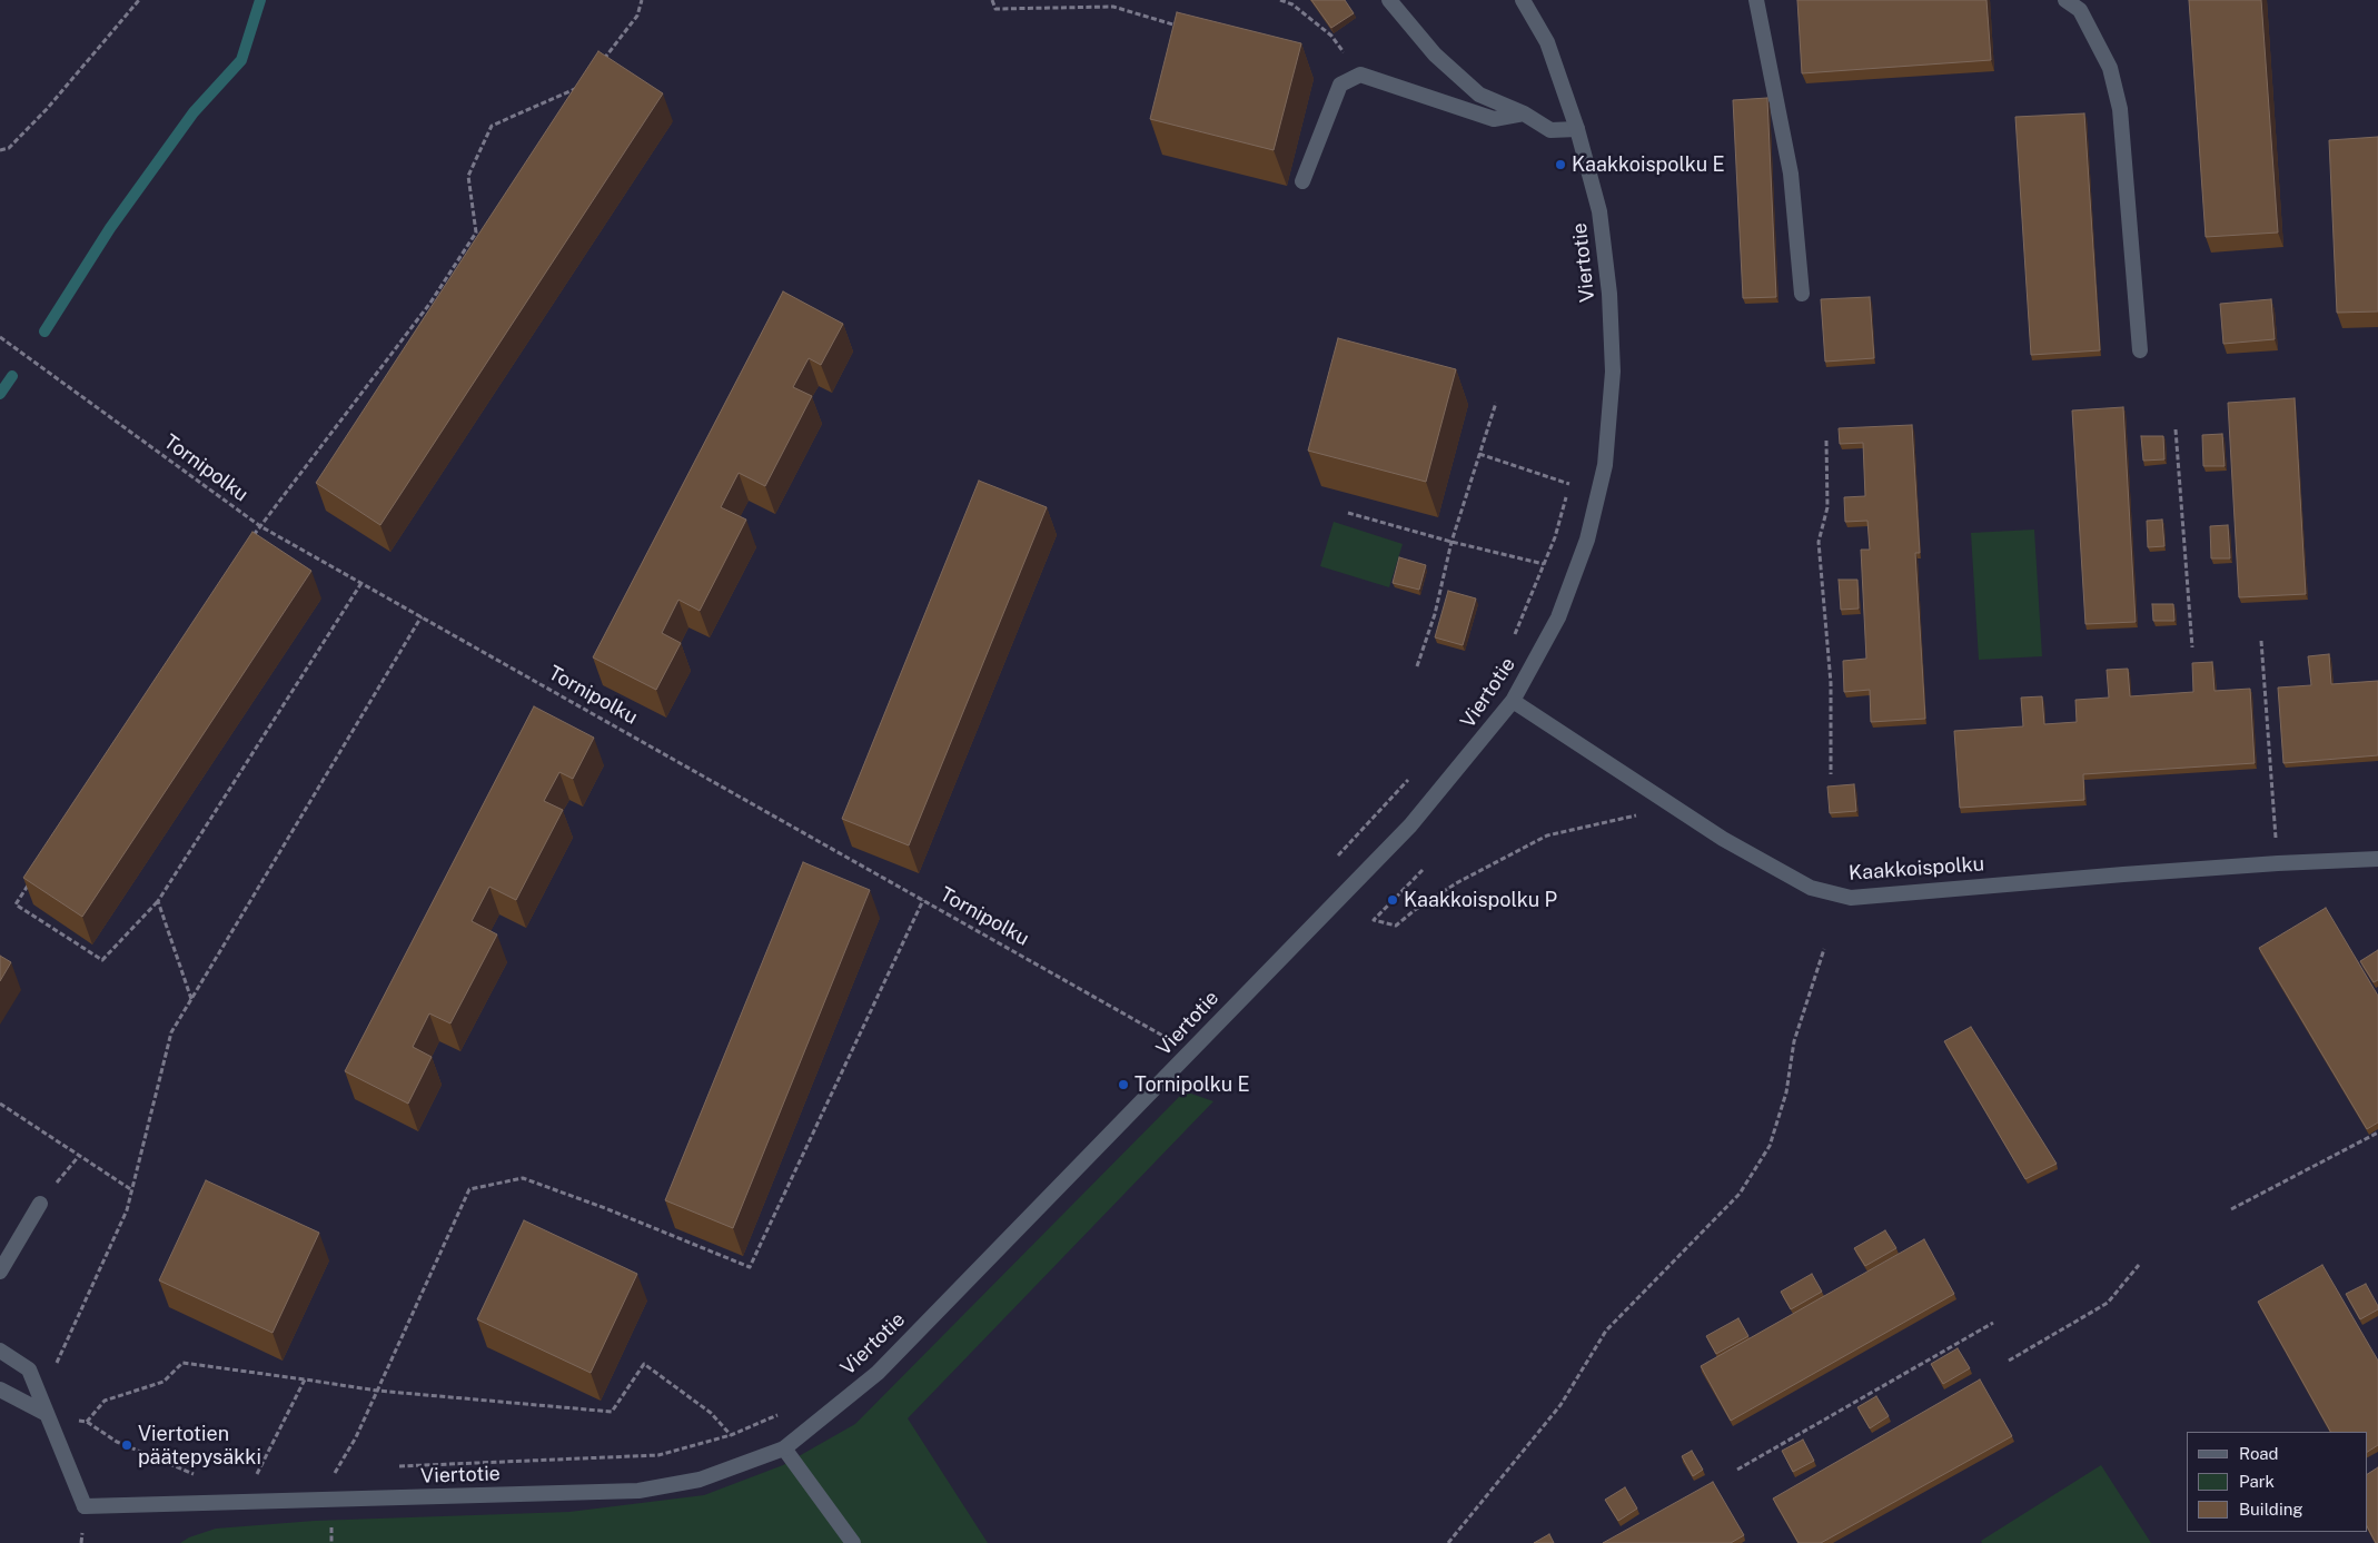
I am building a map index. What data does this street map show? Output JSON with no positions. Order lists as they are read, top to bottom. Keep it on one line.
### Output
{"streets":{"street":["Viertotie","Kaakkoispolku"],"path":["Tornipolku"]},"crossings":[["Viertotie","Kaakkoispolku"]],"places":["Kaakkoispolku E","Kaakkoispolku P","Tornipolku E","Viertotien päätepysäkki"],"legend":["Road","Park","Building"]}
